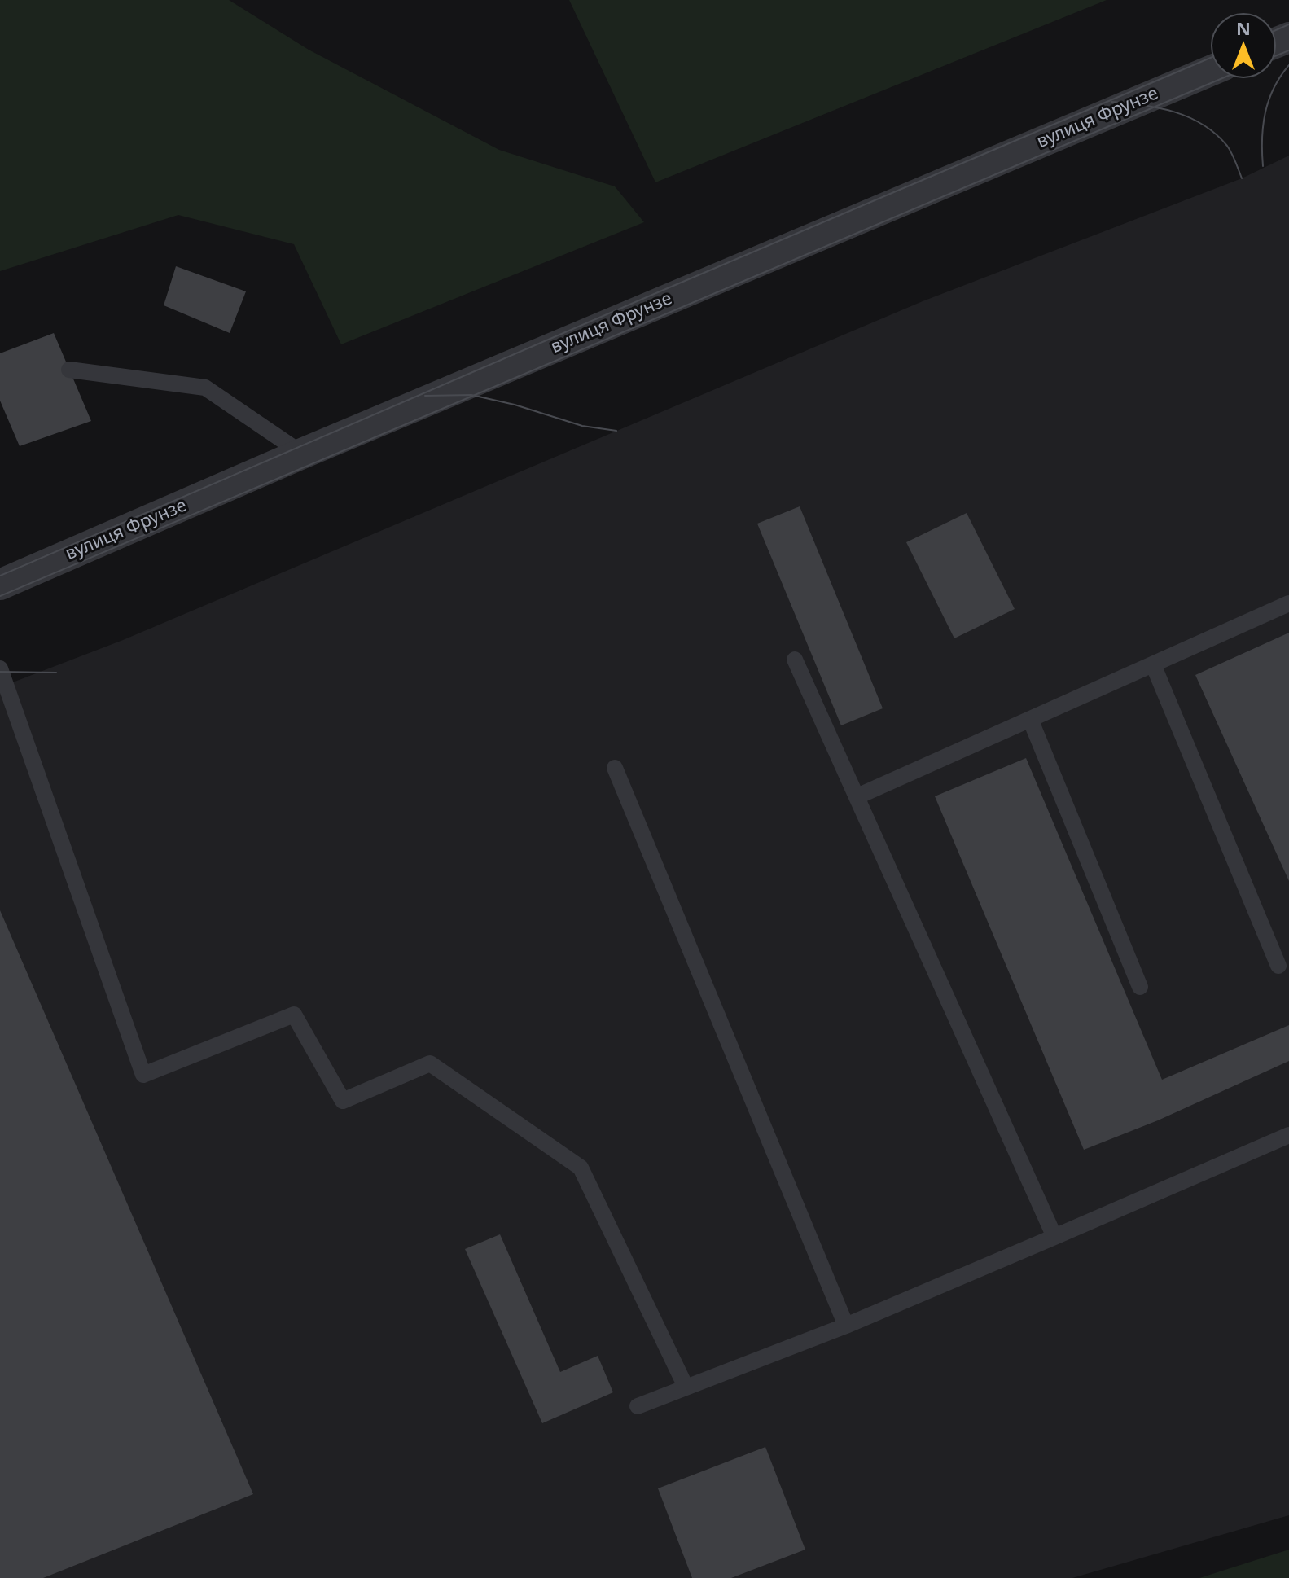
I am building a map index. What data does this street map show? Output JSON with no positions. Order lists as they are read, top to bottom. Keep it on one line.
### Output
{"streets":{"street":["вулиця Фрунзе"]},"north":"top"}
